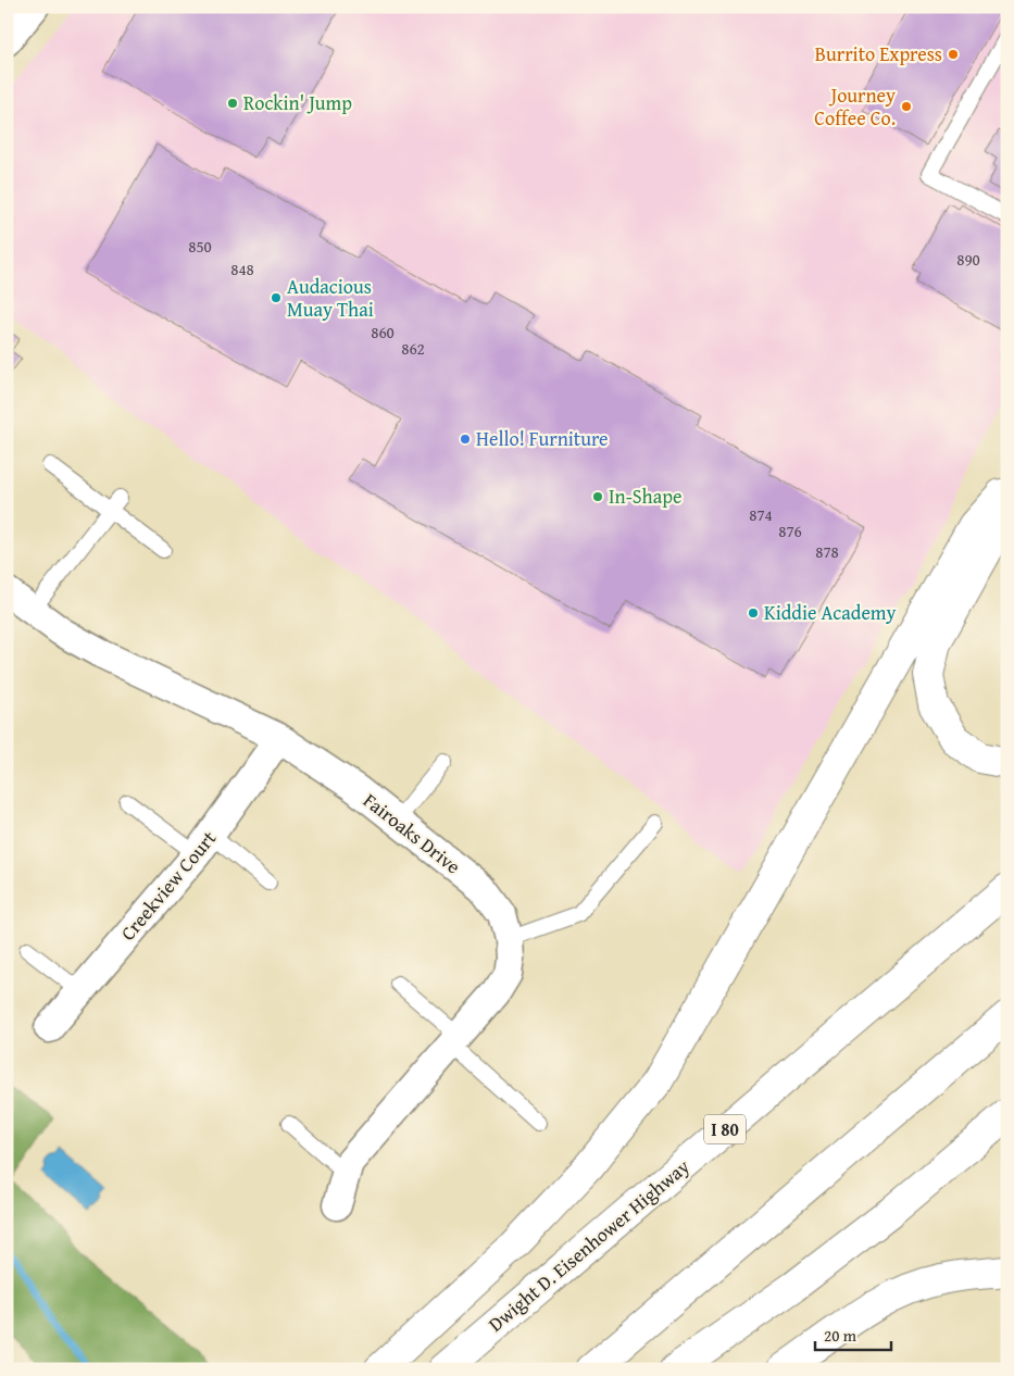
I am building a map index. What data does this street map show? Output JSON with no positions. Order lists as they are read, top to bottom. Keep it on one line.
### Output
{"streets":{"main road":["I 80","Dwight D. Eisenhower Highway"],"street":["Fairoaks Drive","Creekview Court"]},"crossings":[["Fairoaks Drive","Creekview Court"]],"places":["Burrito Express","Rockin' Jump","Journey Coffee Co.","Audacious Muay Thai","Hello! Furniture","In-Shape","Kiddie Academy"],"house_numbers":["850","890","848","860","862","874","876","878"],"scale_bar":"20 m"}
